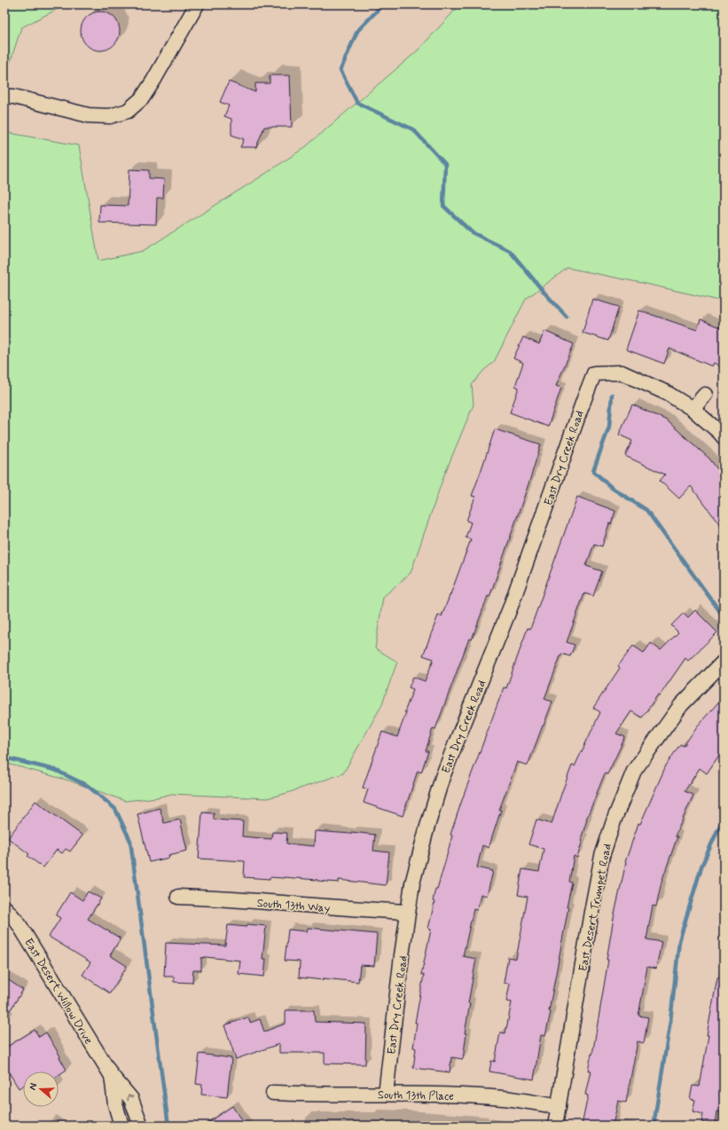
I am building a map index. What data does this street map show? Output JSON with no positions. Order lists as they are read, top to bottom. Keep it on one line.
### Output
{"streets":{"street":["East Dry Creek Road","South 13th Way","East Desert Trumpet Road","East Desert Willow Drive","South 13th Place"]},"crossings":[["East Dry Creek Road","South 13th Way"],["East Dry Creek Road","South 13th Place"],["East Desert Trumpet Road","South 13th Place"]],"north":"left"}
